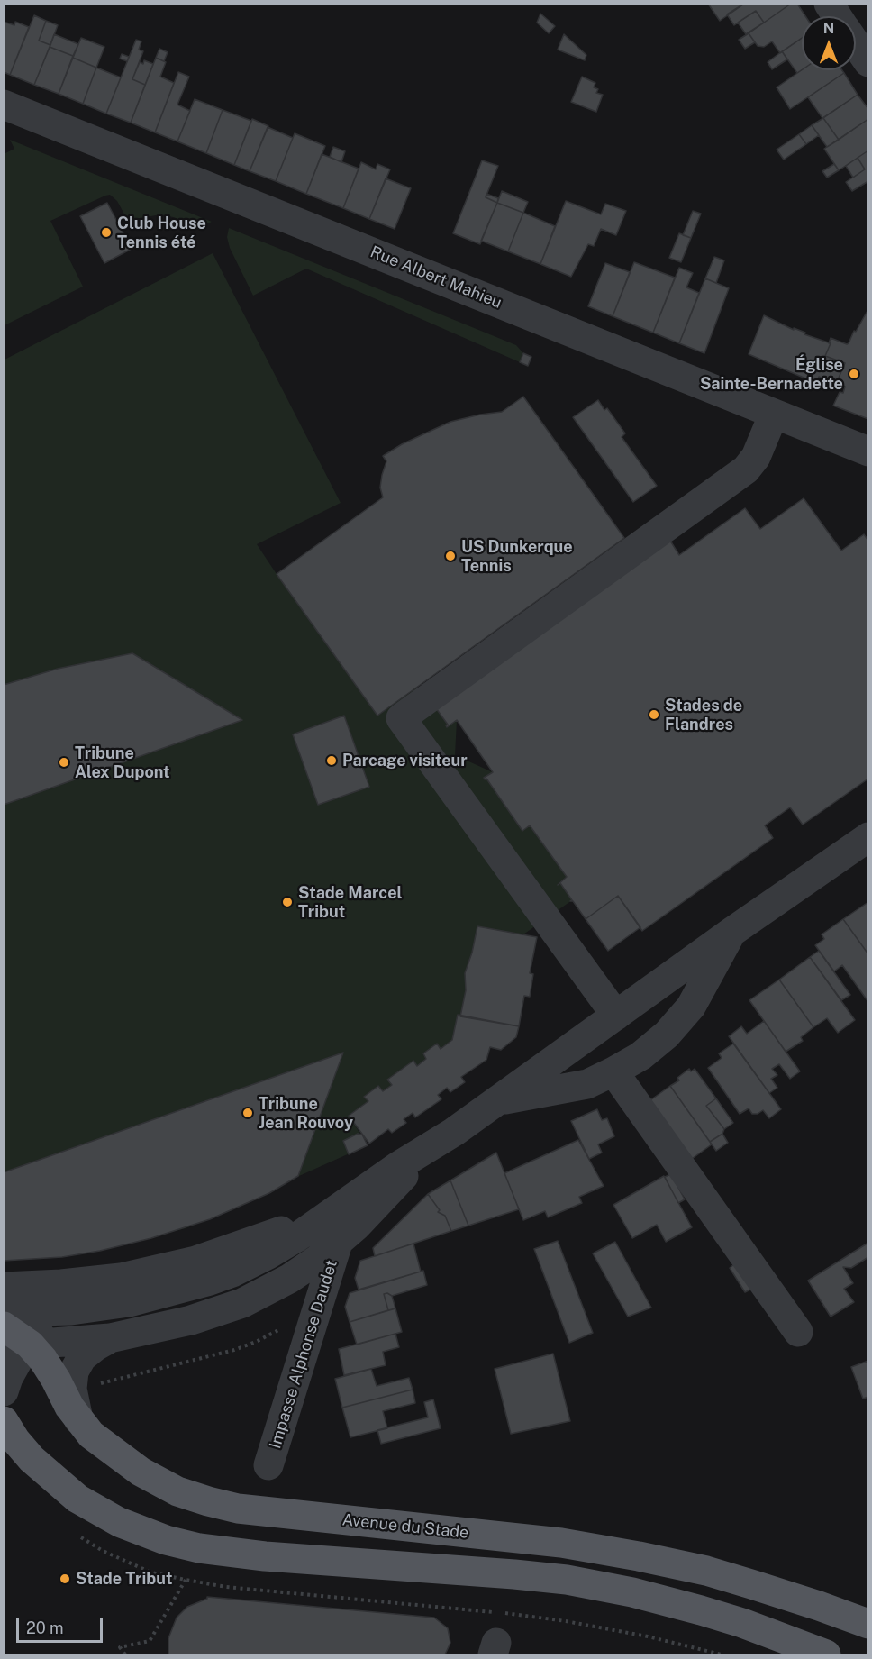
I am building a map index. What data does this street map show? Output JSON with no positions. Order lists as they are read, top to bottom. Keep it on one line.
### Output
{"streets":{"main road":["Avenue du Stade"],"street":["Rue Albert Mahieu","Impasse Alphonse Daudet"]},"places":["Club House Tennis été","Église Sainte-Bernadette","US Dunkerque Tennis","Stades de Flandres","Parcage visiteur","Tribune Alex Dupont","Stade Marcel Tribut","Tribune Jean Rouvoy","Stade Tribut"],"scale_bar":"20 m","north":"top"}
